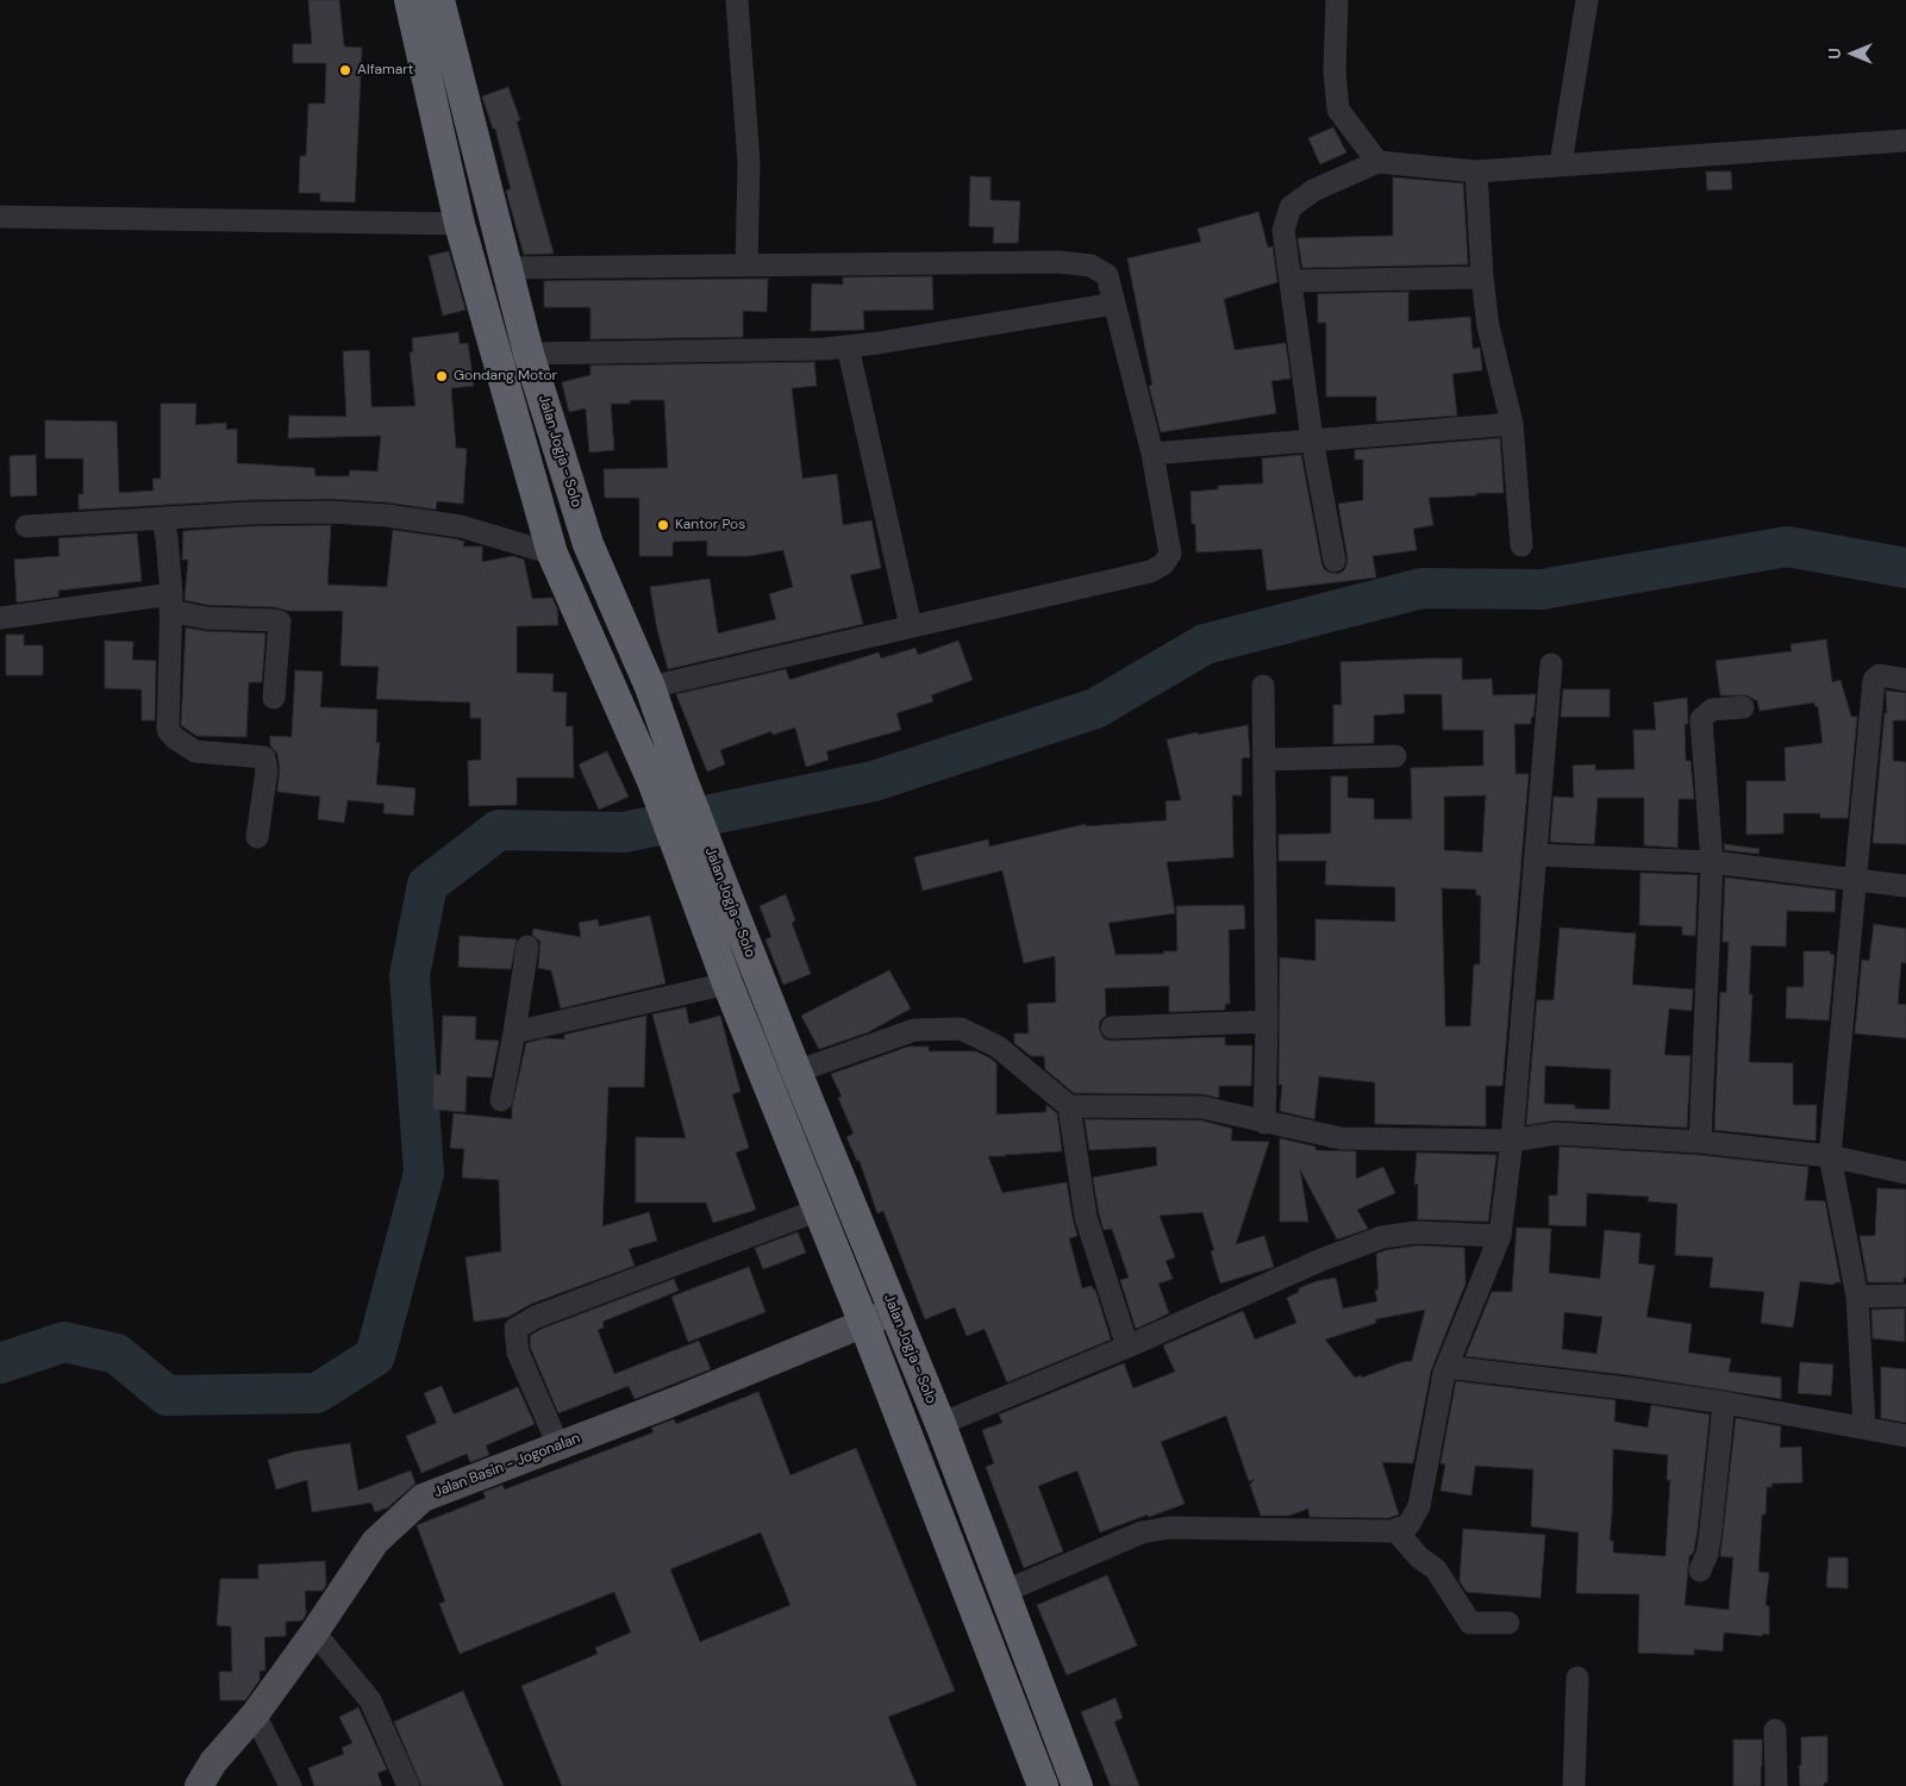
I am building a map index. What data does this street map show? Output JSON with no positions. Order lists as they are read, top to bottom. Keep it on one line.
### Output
{"streets":{"highway":["Jalan Jogja - Solo"],"main road":["Jalan Basin - Jogonalan"]},"crossings":[["Jalan Jogja - Solo","Jalan Basin - Jogonalan"]],"places":["Alfamart","Gondang Motor","Kantor Pos"],"north":"left"}
